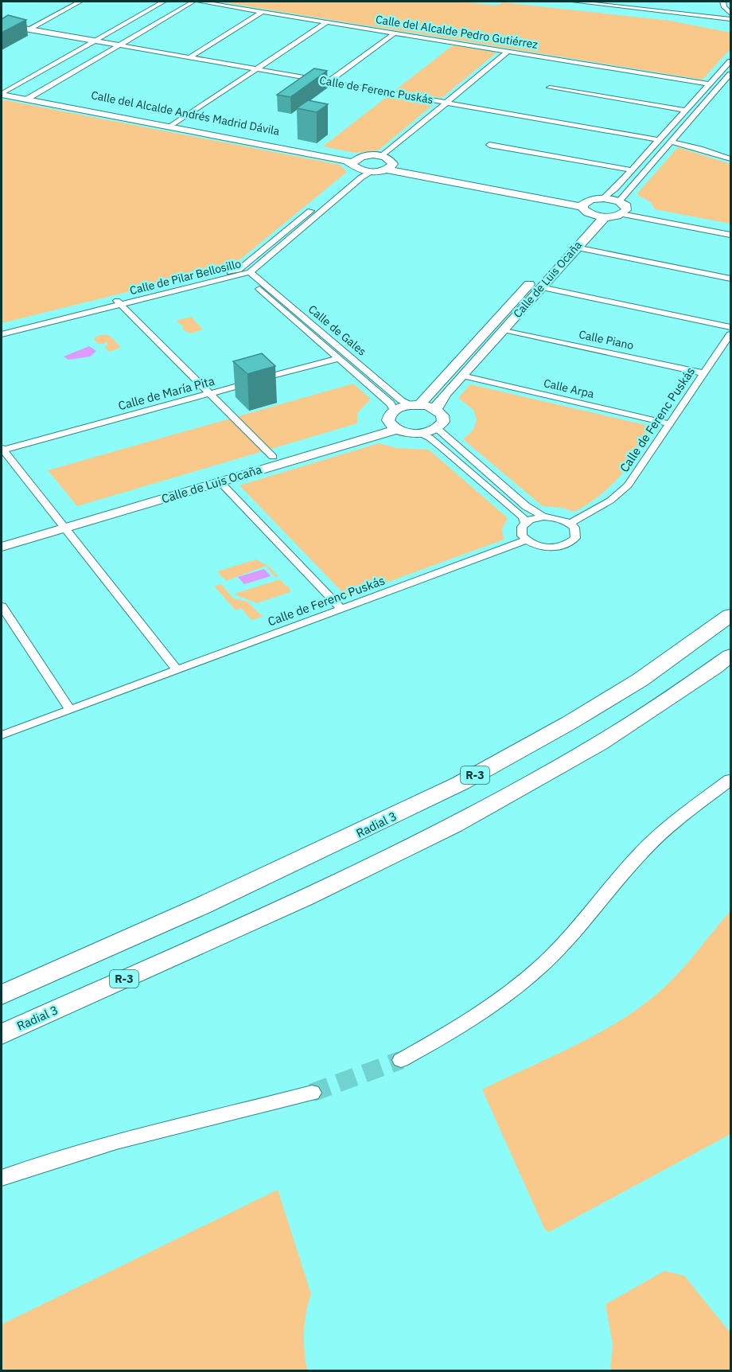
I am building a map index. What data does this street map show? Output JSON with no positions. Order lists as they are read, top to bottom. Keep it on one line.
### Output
{"streets":{"highway":["R-3","Radial 3"],"main road":["Calle del Alcalde Andrés Madrid Dávila","Calle de Luis Ocaña"],"street":["Calle del Alcalde Pedro Gutiérrez","Calle de Ferenc Puskás","Calle de Pilar Bellosillo","Calle de Gales","Calle Piano","Calle Arpa","Calle de María Pita"]},"crossings":[["Calle de Ferenc Puskás","Calle Piano"],["Calle de Ferenc Puskás","Calle Arpa"],["Calle del Alcalde Andrés Madrid Dávila","Calle de Pilar Bellosillo"],["Calle de Pilar Bellosillo","Calle de Gales"],["Calle de Luis Ocaña","Calle de Gales"],["Calle de Luis Ocaña","Calle Piano"],["Calle de Luis Ocaña","Calle Arpa"],["Calle de Gales","Calle de María Pita"]]}
